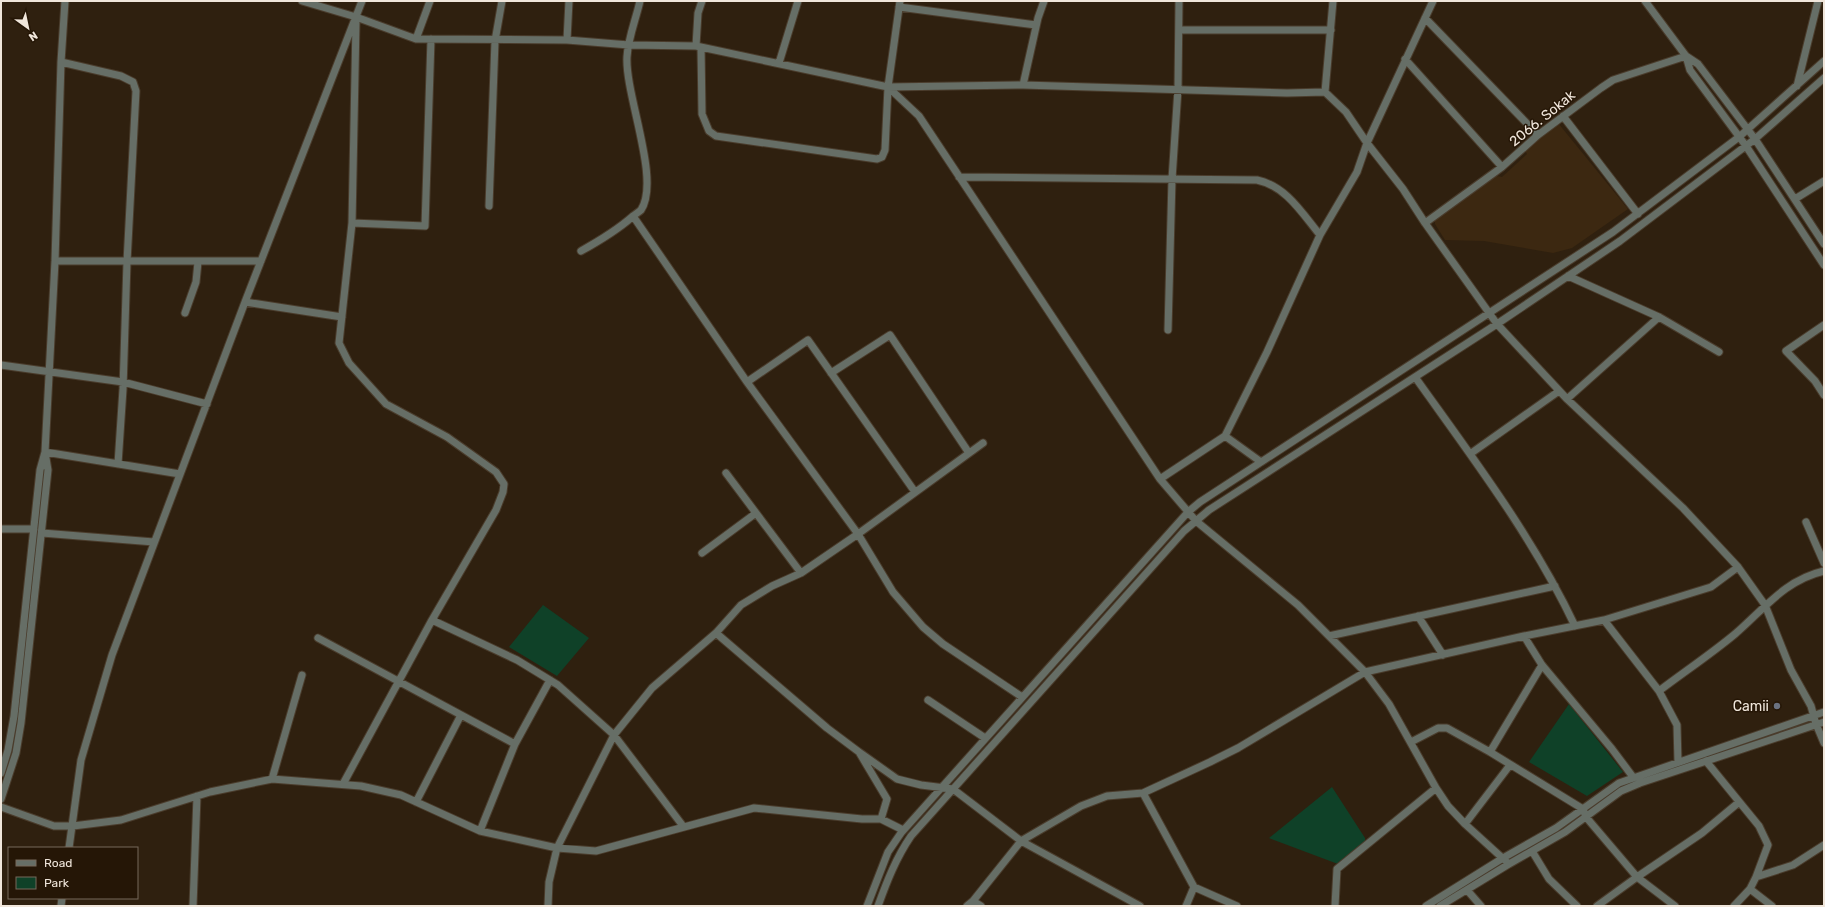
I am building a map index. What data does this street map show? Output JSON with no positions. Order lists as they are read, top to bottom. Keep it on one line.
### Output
{"streets":{"street":["2066. Sokak"]},"places":["Camii"],"legend":["Road","Park"],"north":"bottom right"}
